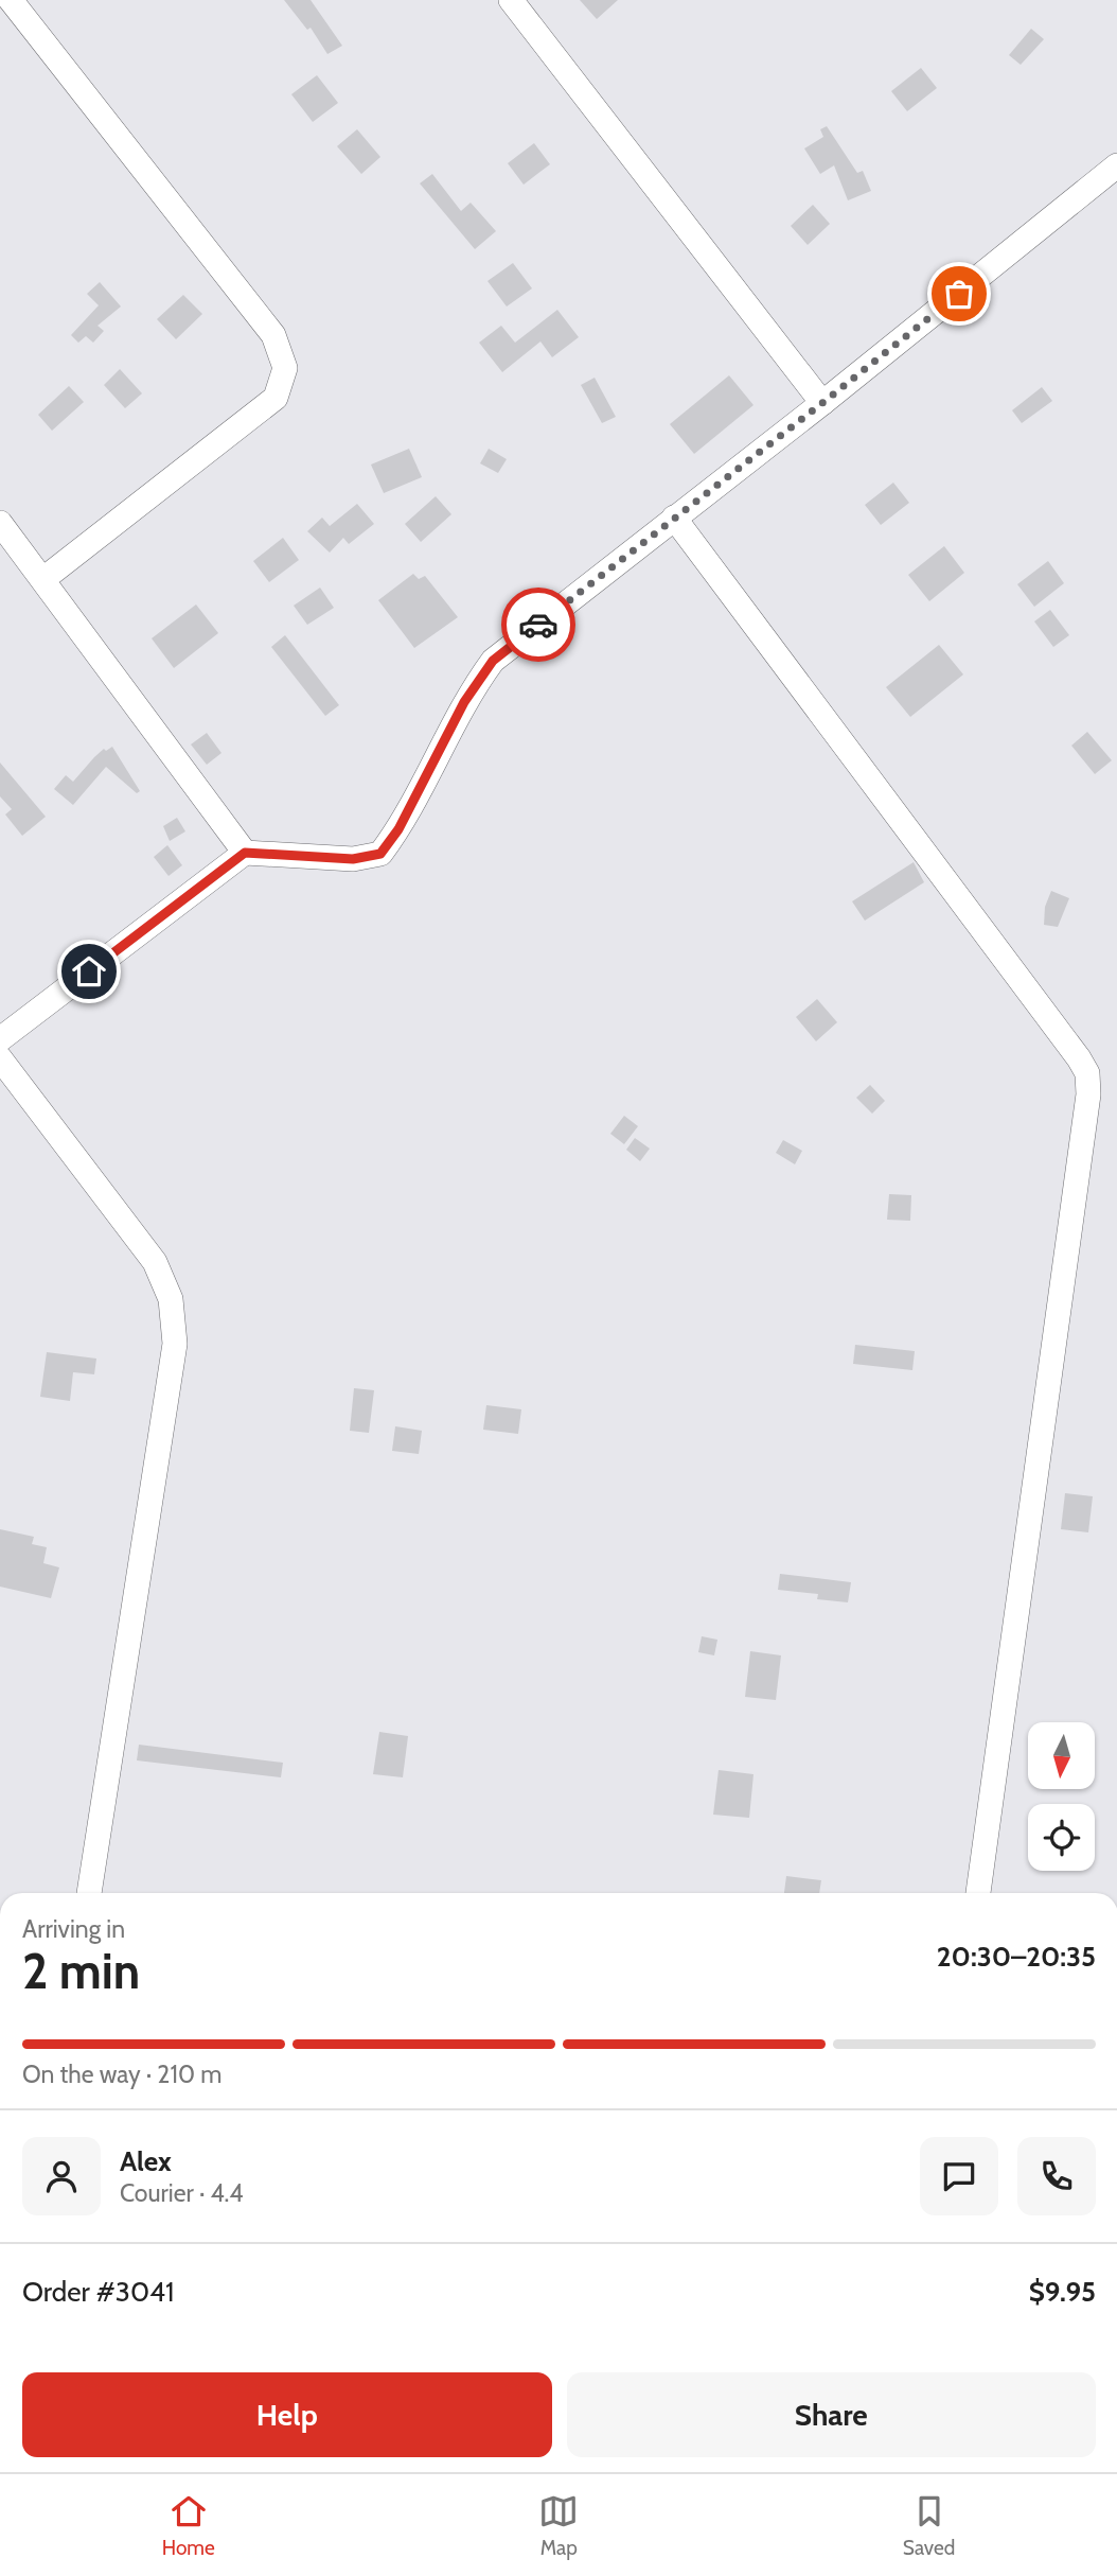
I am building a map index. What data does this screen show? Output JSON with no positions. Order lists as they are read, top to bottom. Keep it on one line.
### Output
{"north":"bottom","page":{"heading":["2 min","Arriving in","20:30–20:35"],"panel":["Alex","Courier · 4.4","Order #3041","$9.95"],"bar":"On the way · 210 m","buttons":["Help","Share"],"tabs":["Home","Map","Saved"]}}
